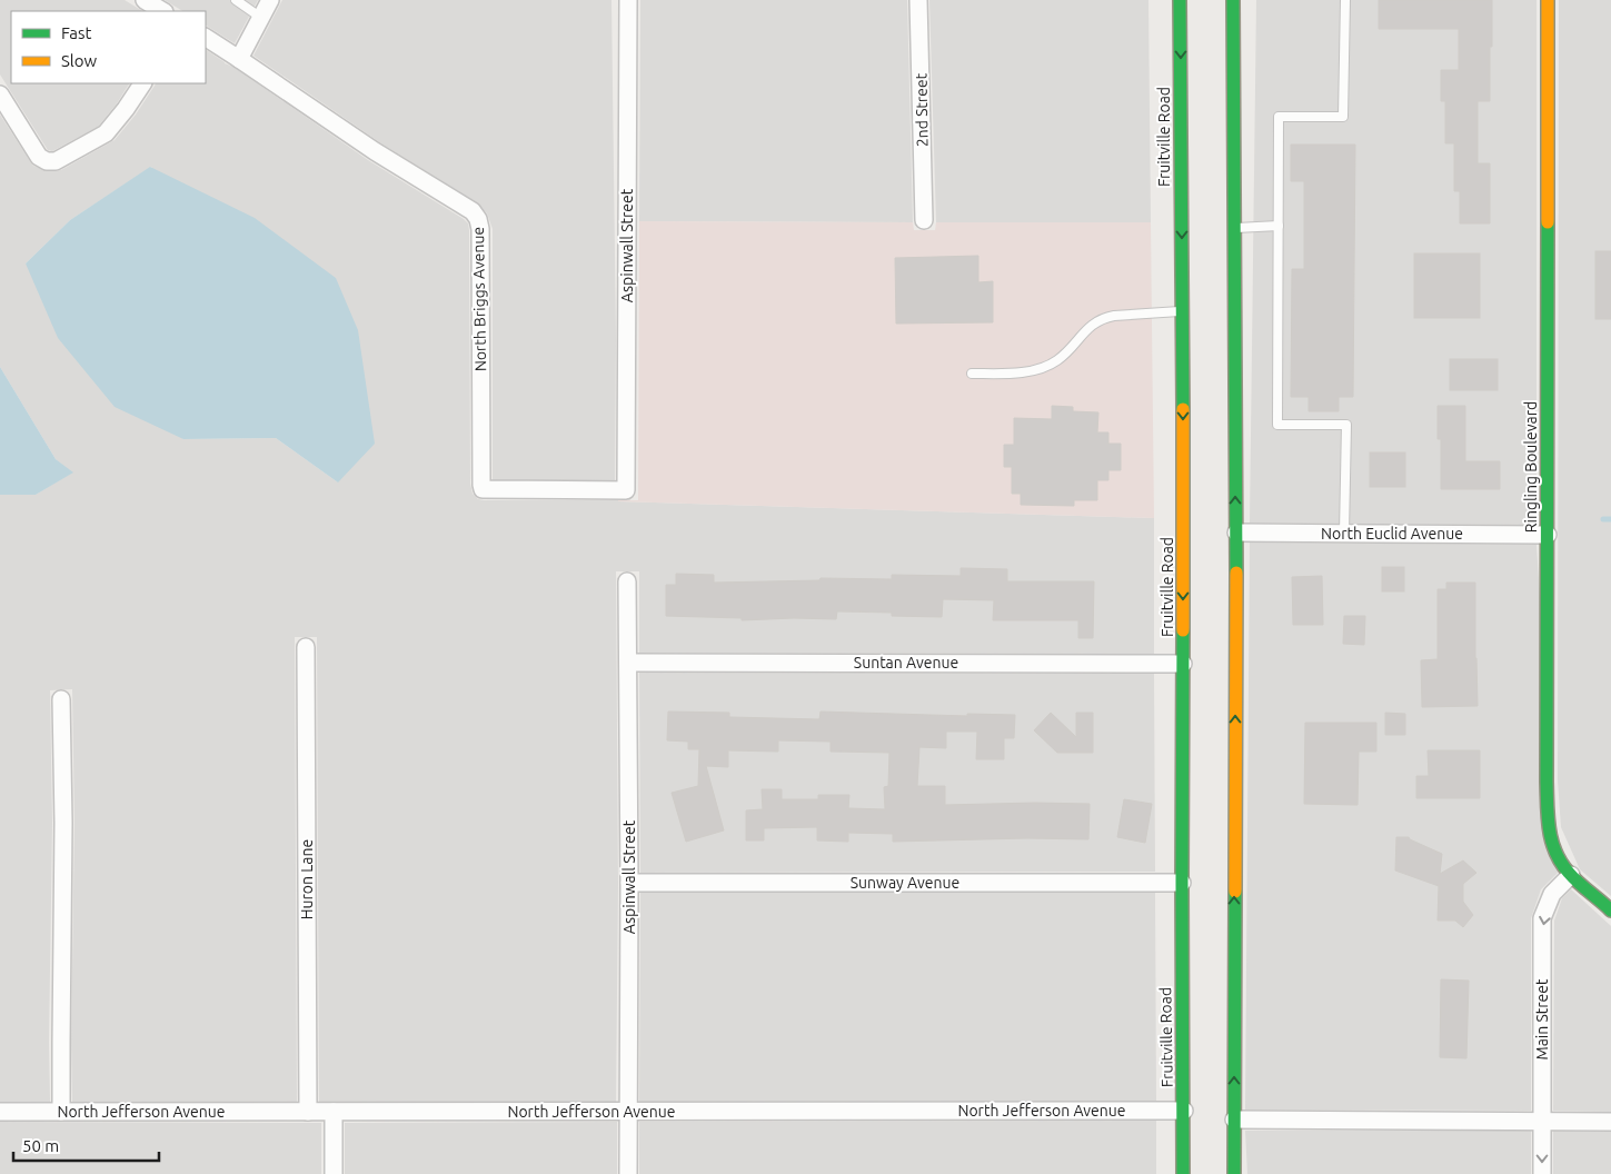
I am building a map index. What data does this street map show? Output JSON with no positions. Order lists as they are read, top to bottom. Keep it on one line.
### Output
{"streets":{"main road":["Fruitville Road","Ringling Boulevard"],"street":["2nd Street","Aspinwall Street","North Briggs Avenue","North Euclid Avenue","Suntan Avenue","Huron Lane","Sunway Avenue","Main Street","North Jefferson Avenue"]},"crossings":[["Fruitville Road","Suntan Avenue"],["Fruitville Road","Sunway Avenue"],["Fruitville Road","North Jefferson Avenue"],["Aspinwall Street","North Briggs Avenue"],["Aspinwall Street","Suntan Avenue"],["Aspinwall Street","Sunway Avenue"],["Aspinwall Street","North Jefferson Avenue"],["Ringling Boulevard","North Euclid Avenue"],["Ringling Boulevard","Main Street"],["Huron Lane","North Jefferson Avenue"]],"one_way":["Main Street"],"legend":["Fast","Slow"],"scale_bar":"50 m"}
